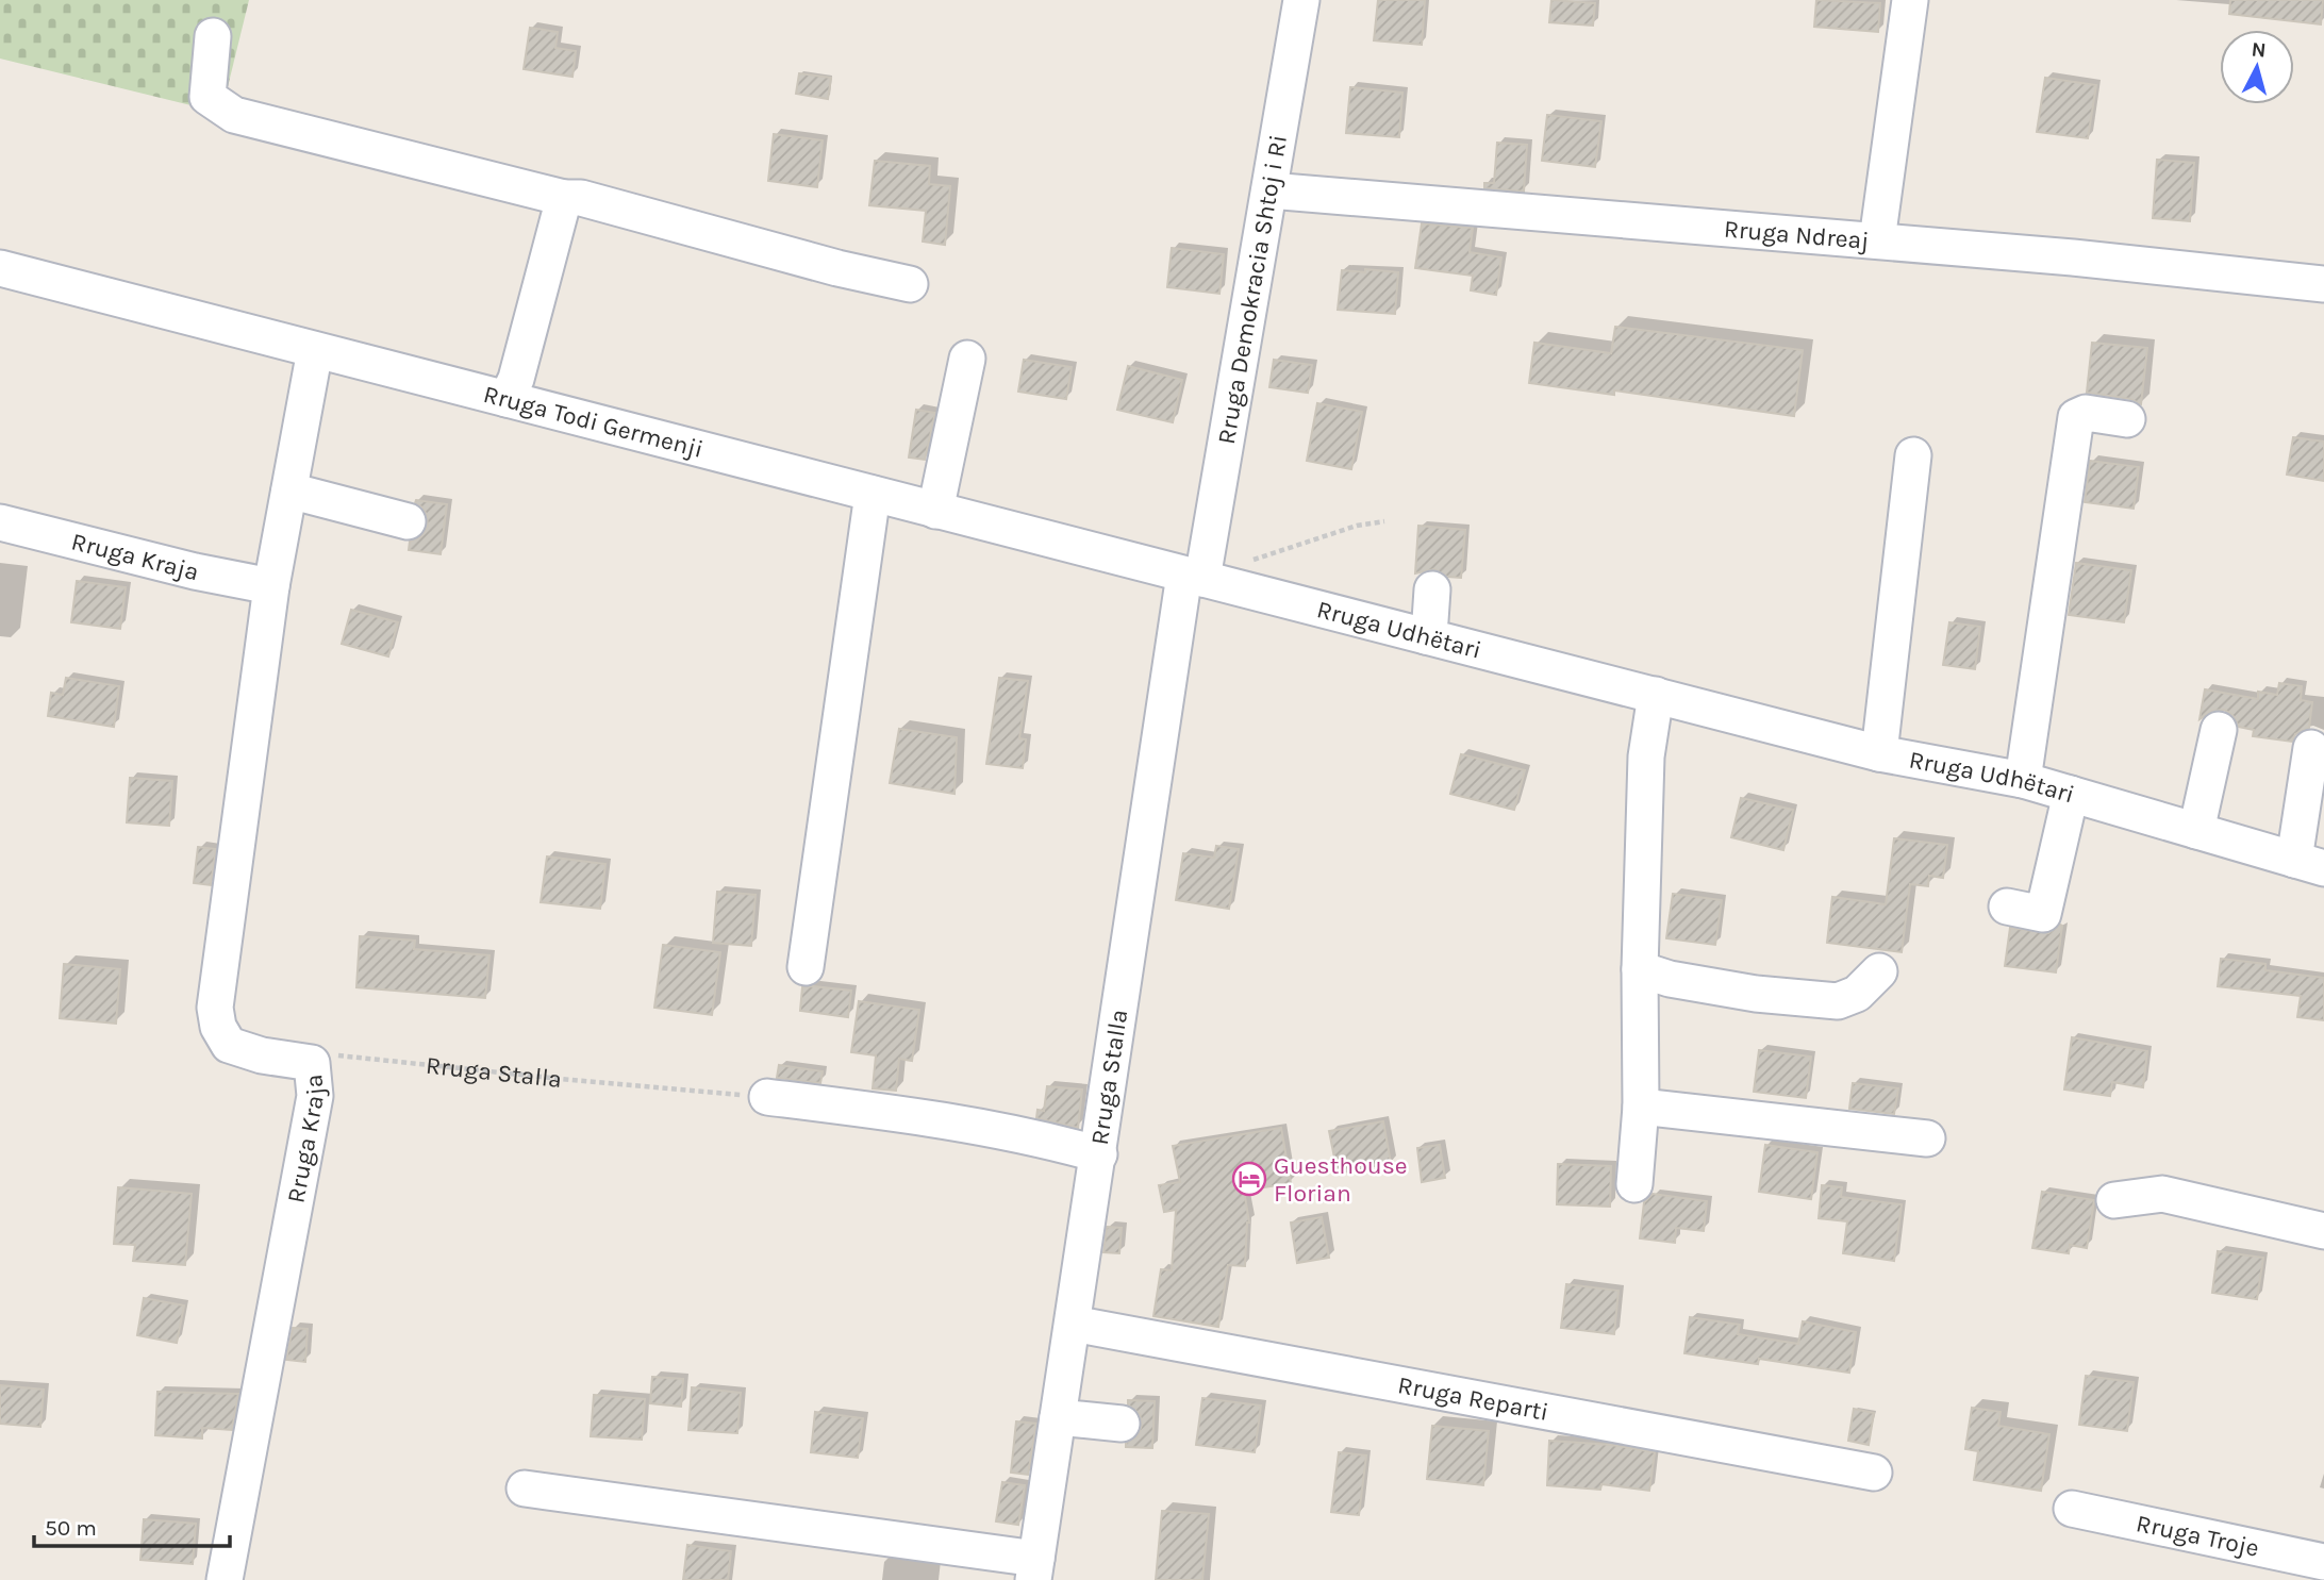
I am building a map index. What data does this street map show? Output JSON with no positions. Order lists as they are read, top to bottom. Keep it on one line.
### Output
{"streets":{"street":["Rruga Ndreaj","Rruga Demokracia Shtoj i Ri","Rruga Todi Germenji","Rruga Kraja","Rruga Udhëtari","Rruga Stalla","Rruga Reparti","Rruga Troje"]},"crossings":[["Rruga Ndreaj","Rruga Demokracia Shtoj i Ri"],["Rruga Demokracia Shtoj i Ri","Rruga Todi Germenji"],["Rruga Demokracia Shtoj i Ri","Rruga Udhëtari"],["Rruga Demokracia Shtoj i Ri","Rruga Stalla"],["Rruga Todi Germenji","Rruga Kraja"],["Rruga Todi Germenji","Rruga Udhëtari"],["Rruga Todi Germenji","Rruga Stalla"],["Rruga Kraja","Rruga Stalla"],["Rruga Udhëtari","Rruga Stalla"],["Rruga Stalla","Rruga Reparti"]],"places":{"hotel":["Guesthouse Florian"]},"scale_bar":"50 m","north":"top"}
